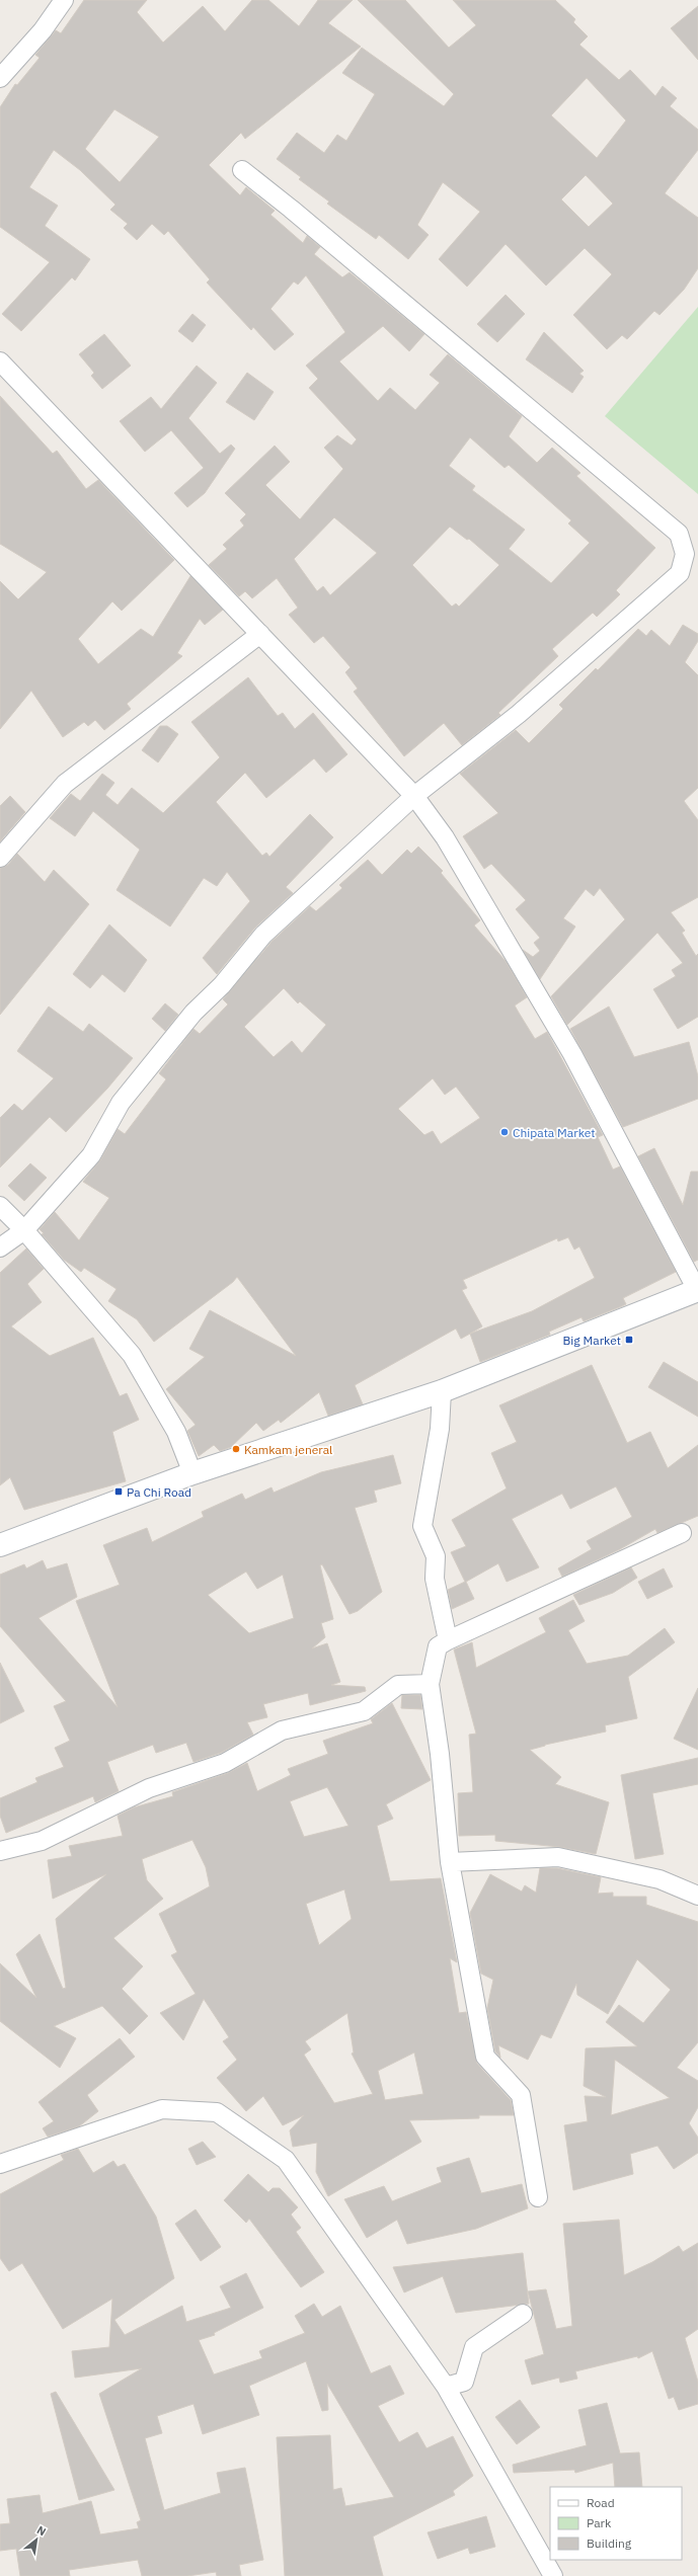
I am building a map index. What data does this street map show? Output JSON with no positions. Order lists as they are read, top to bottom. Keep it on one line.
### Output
{"places":{"other":["Chipata Market","Kamkam jeneral"],"transit":["Big Market","Pa Chi Road"]},"legend":["Road","Park","Building"],"north":"top right"}
